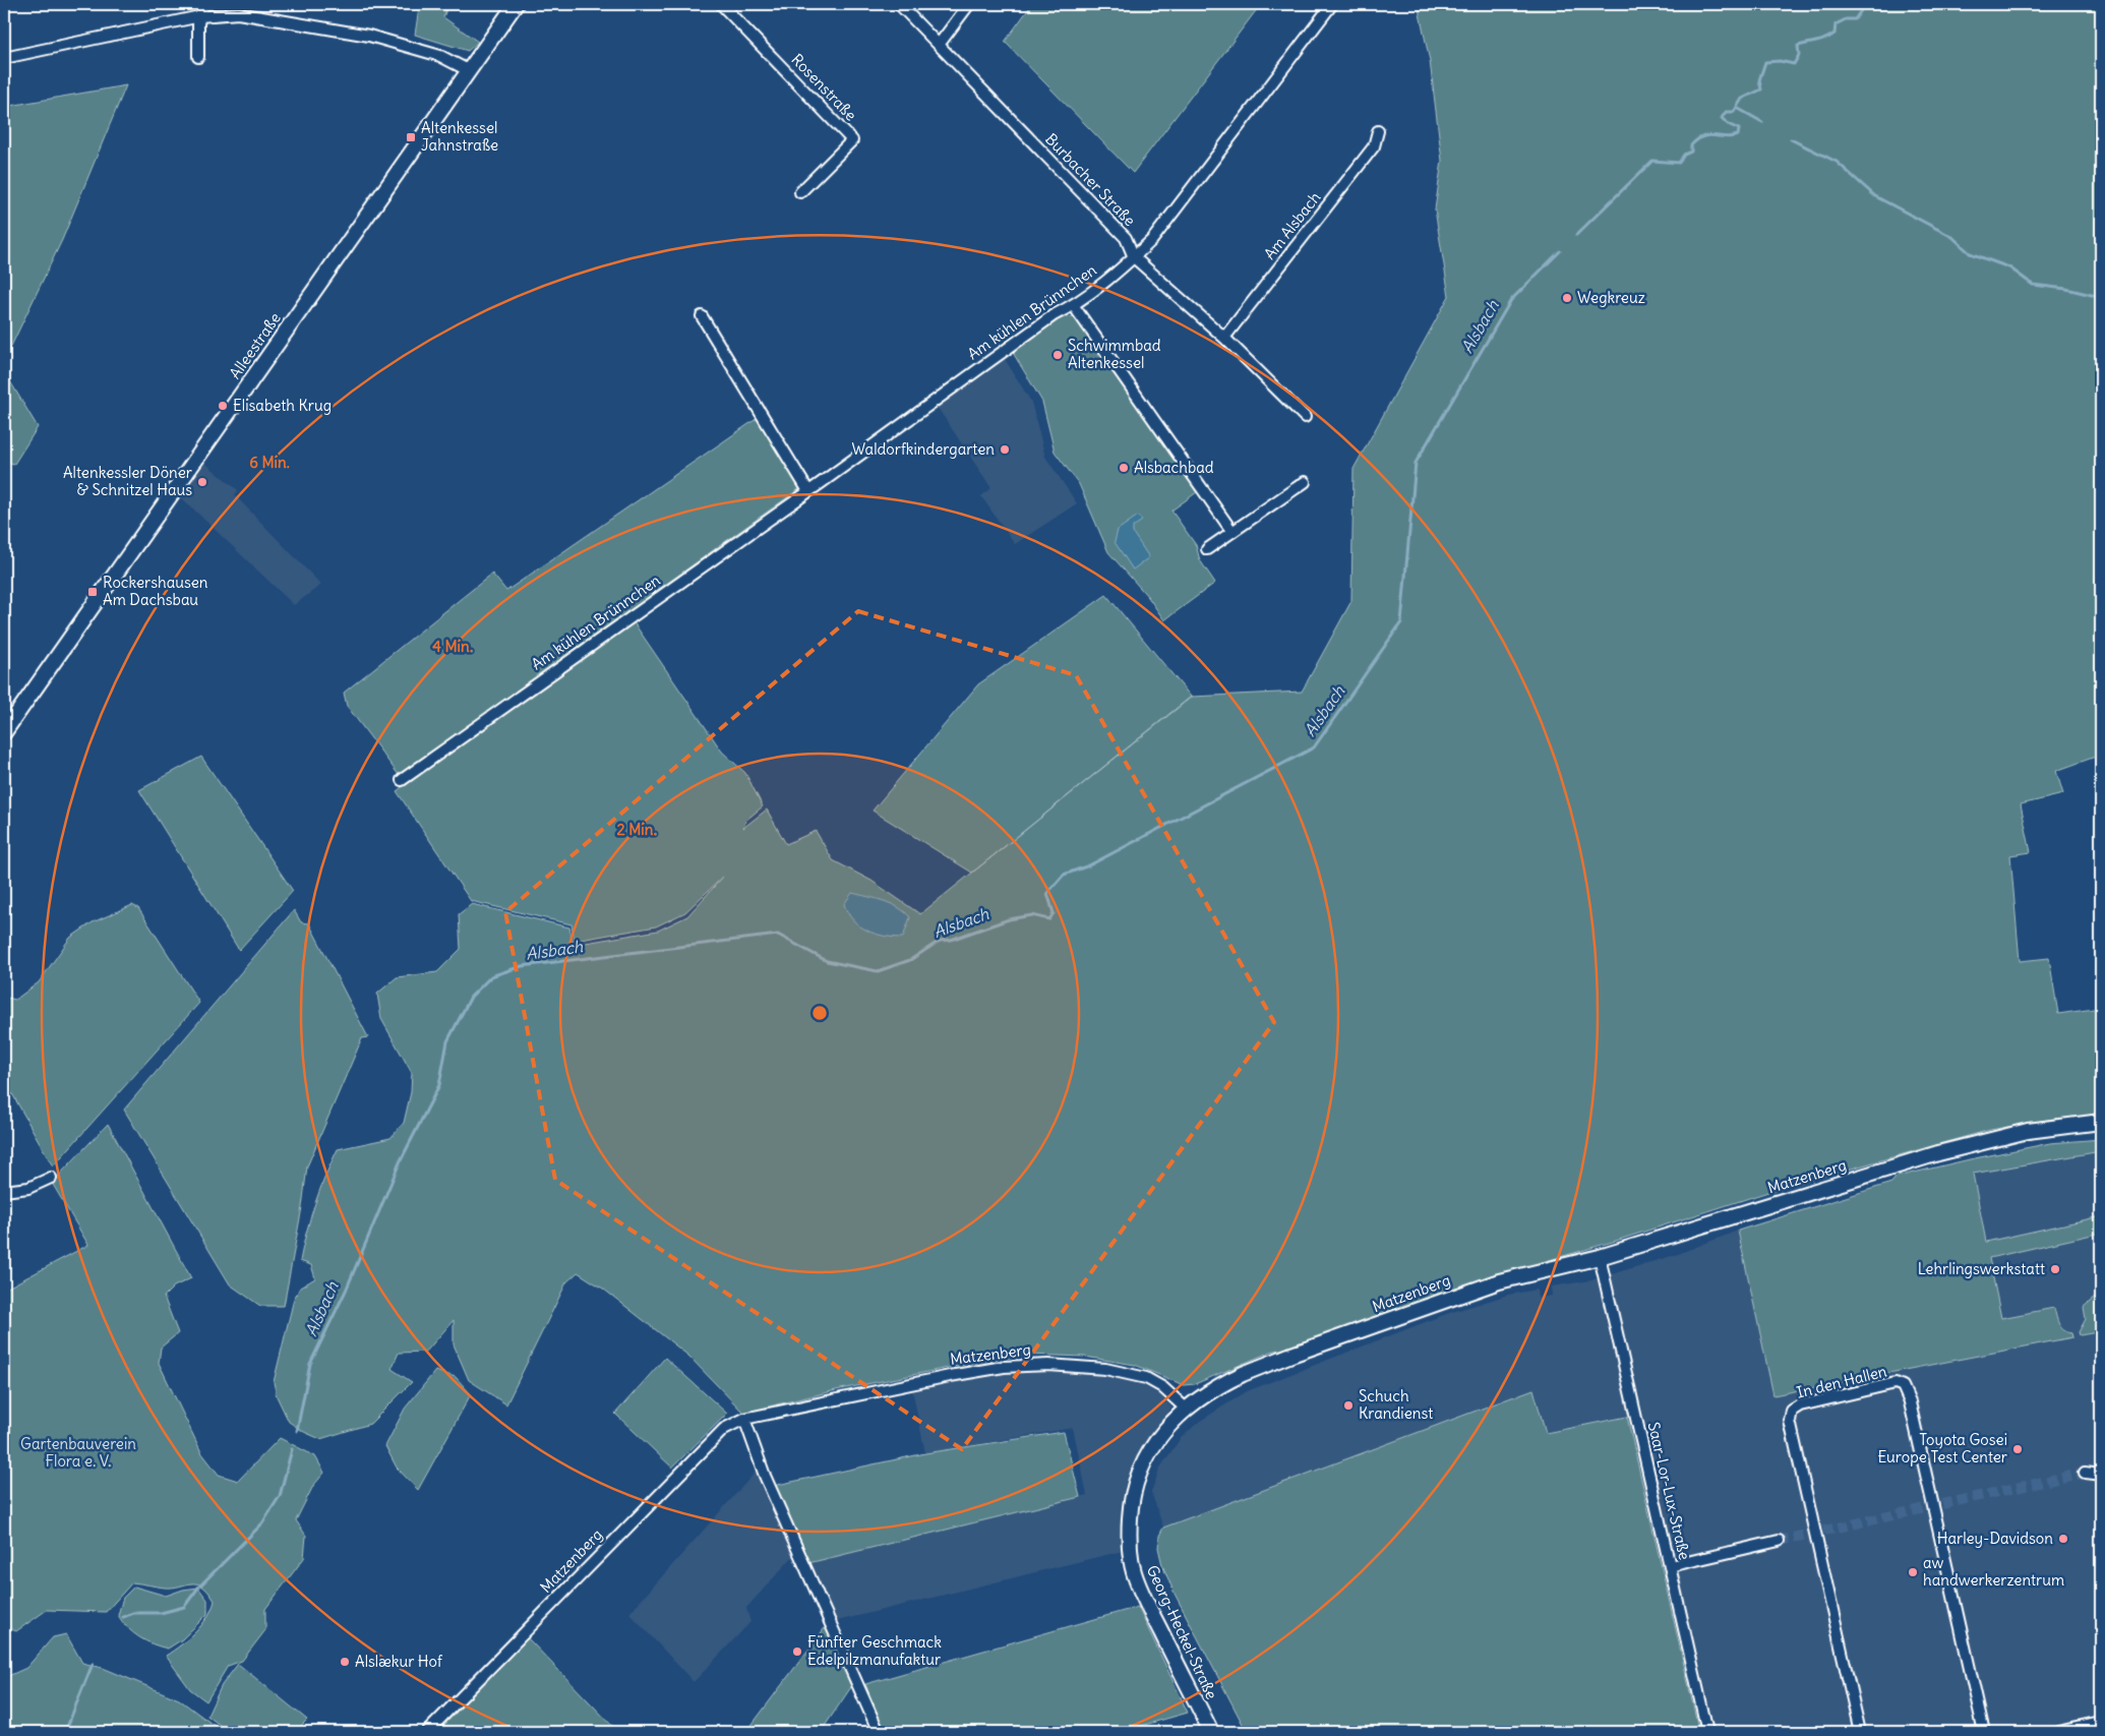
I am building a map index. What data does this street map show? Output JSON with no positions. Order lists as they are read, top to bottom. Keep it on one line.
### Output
{"streets":{"street":["Rosenstraße","Burbacher Straße","Am Alsbach","Am kühlen Brünnchen","Alleestraße","Matzenberg","In den Hallen","Saar-Lor-Lux-Straße","Georg-Heckel-Straße"]},"crossings":[["Burbacher Straße","Am Alsbach"],["Burbacher Straße","Am kühlen Brünnchen"],["Matzenberg","Saar-Lor-Lux-Straße"],["Matzenberg","Georg-Heckel-Straße"]],"water":["Alsbach"],"parks":["Gartenbauverein Flora e. V."],"places":{"transit":["Altenkessel Jahnstraße","Rockershausen Am Dachsbau"],"other":["Wegkreuz","Schwimmbad Altenkessel","Elisabeth Krug","Waldorfkindergarten","Alsbachbad","Altenkessler Döner & Schnitzel Haus","Lehrlingswerkstatt","Schuch Krandienst","Toyota Gosei Europe Test Center","Harley-Davidson","aw handwerkerzentrum","Fünfter Geschmack Edelpilzmanufaktur","Alslækur Hof"]},"rings":["6 Min.","4 Min.","2 Min."]}
